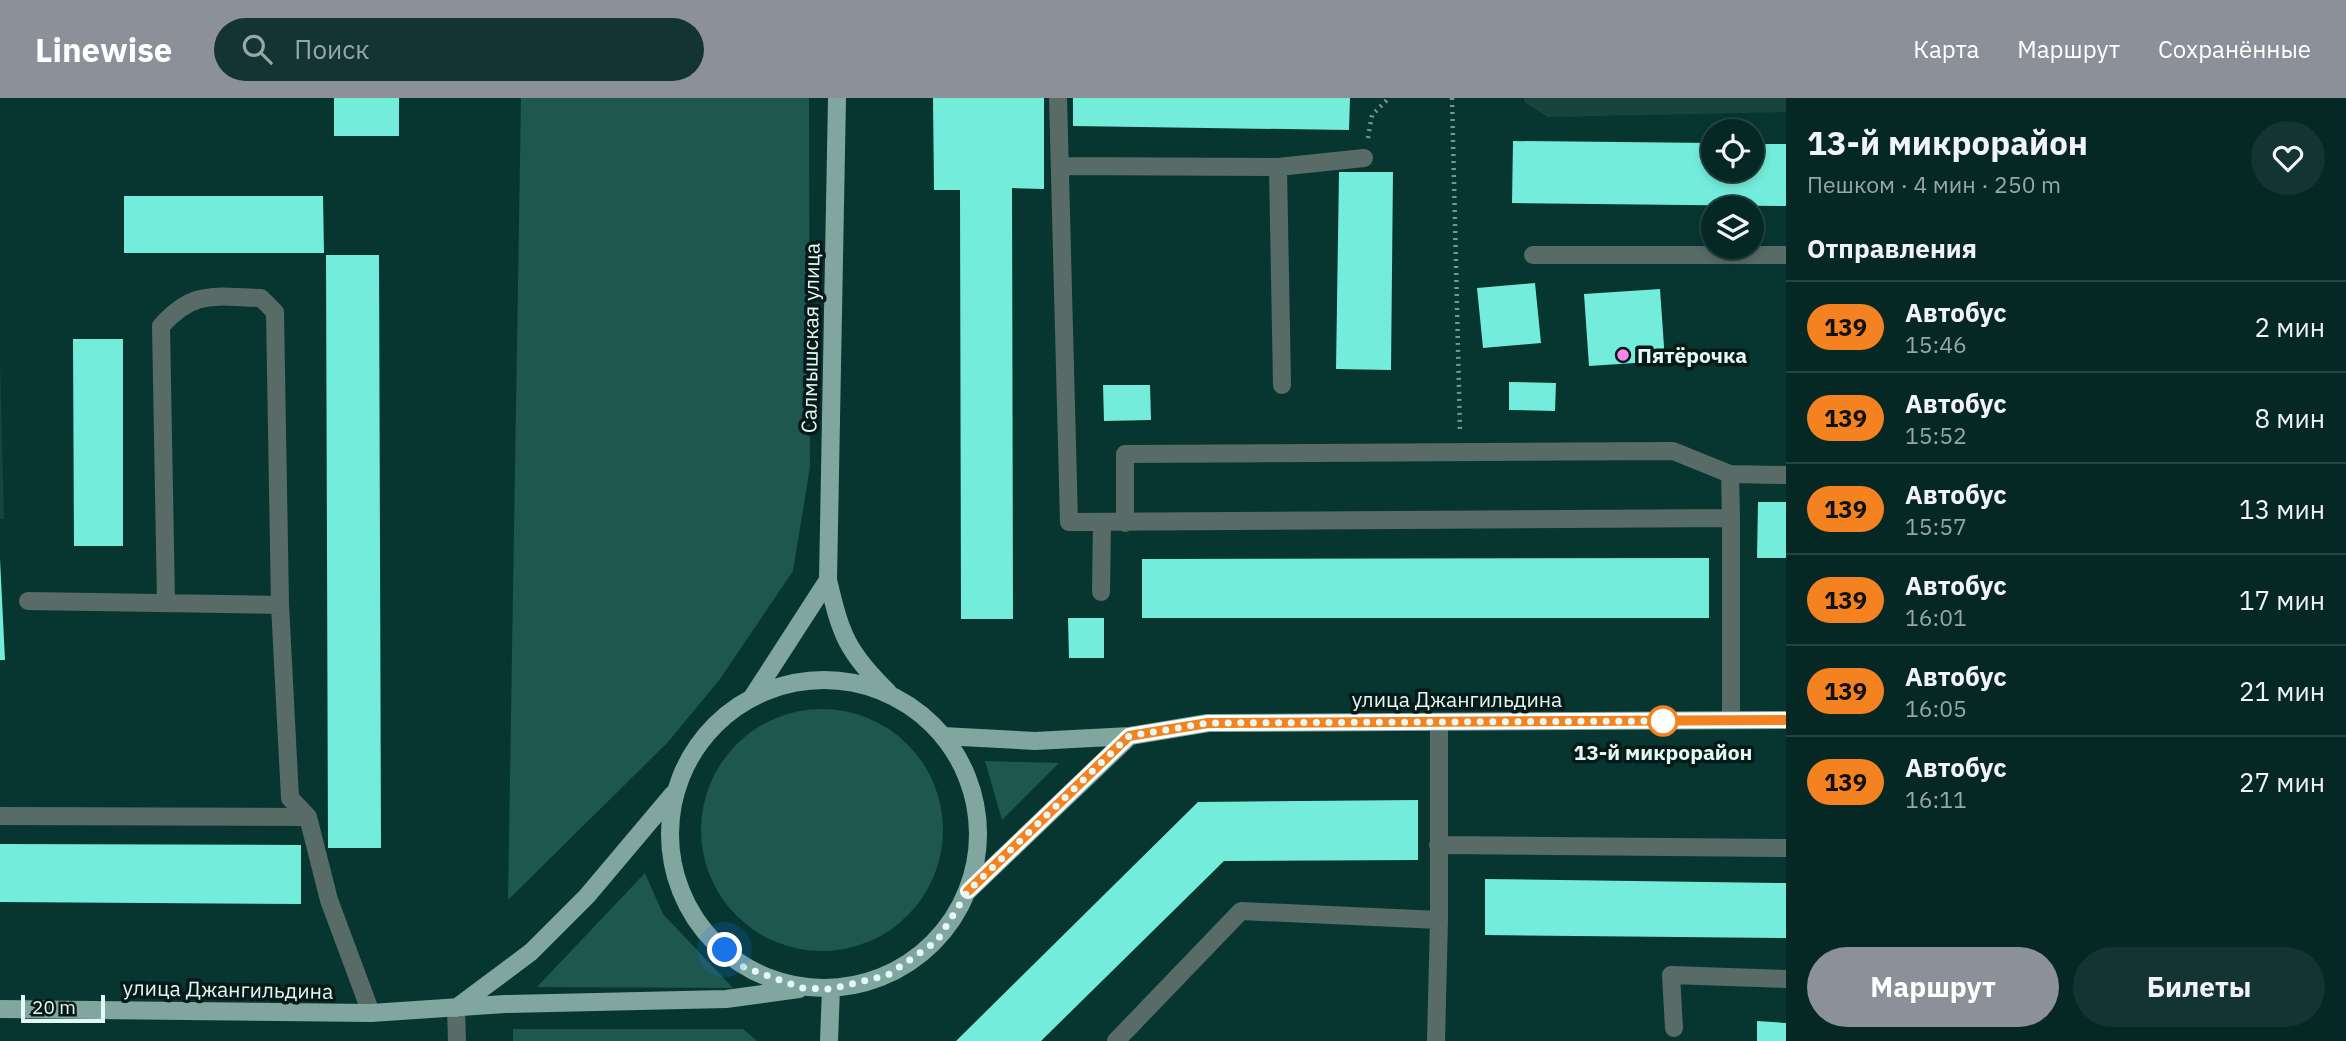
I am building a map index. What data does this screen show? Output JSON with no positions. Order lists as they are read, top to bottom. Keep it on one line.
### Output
{"streets":{"main road":["Салмышская улица","улица Джангильдина"]},"crossings":[["Салмышская улица","улица Джангильдина"]],"places":["Пятёрочка","13-й микрорайон"],"lines":["bus line 139"],"scale_bar":"20 m","page":{"header":"Linewise","search":"Поиск","nav":["Карта","Маршрут","Сохранённые"],"heading":[["13-й микрорайон","Пешком · 4 мин · 250 m"],"Отправления"],"list":[{"mark":"139","name":"Автобус","note":"15:46","value":"2 мин"},{"mark":"139","name":"Автобус","note":"15:52","value":"8 мин"},{"mark":"139","name":"Автобус","note":"15:57","value":"13 мин"},{"mark":"139","name":"Автобус","note":"16:01","value":"17 мин"},{"mark":"139","name":"Автобус","note":"16:05","value":"21 мин"},{"mark":"139","name":"Автобус","note":"16:11","value":"27 мин"}],"buttons":["Маршрут","Билеты"],"scale":"20 m"}}
